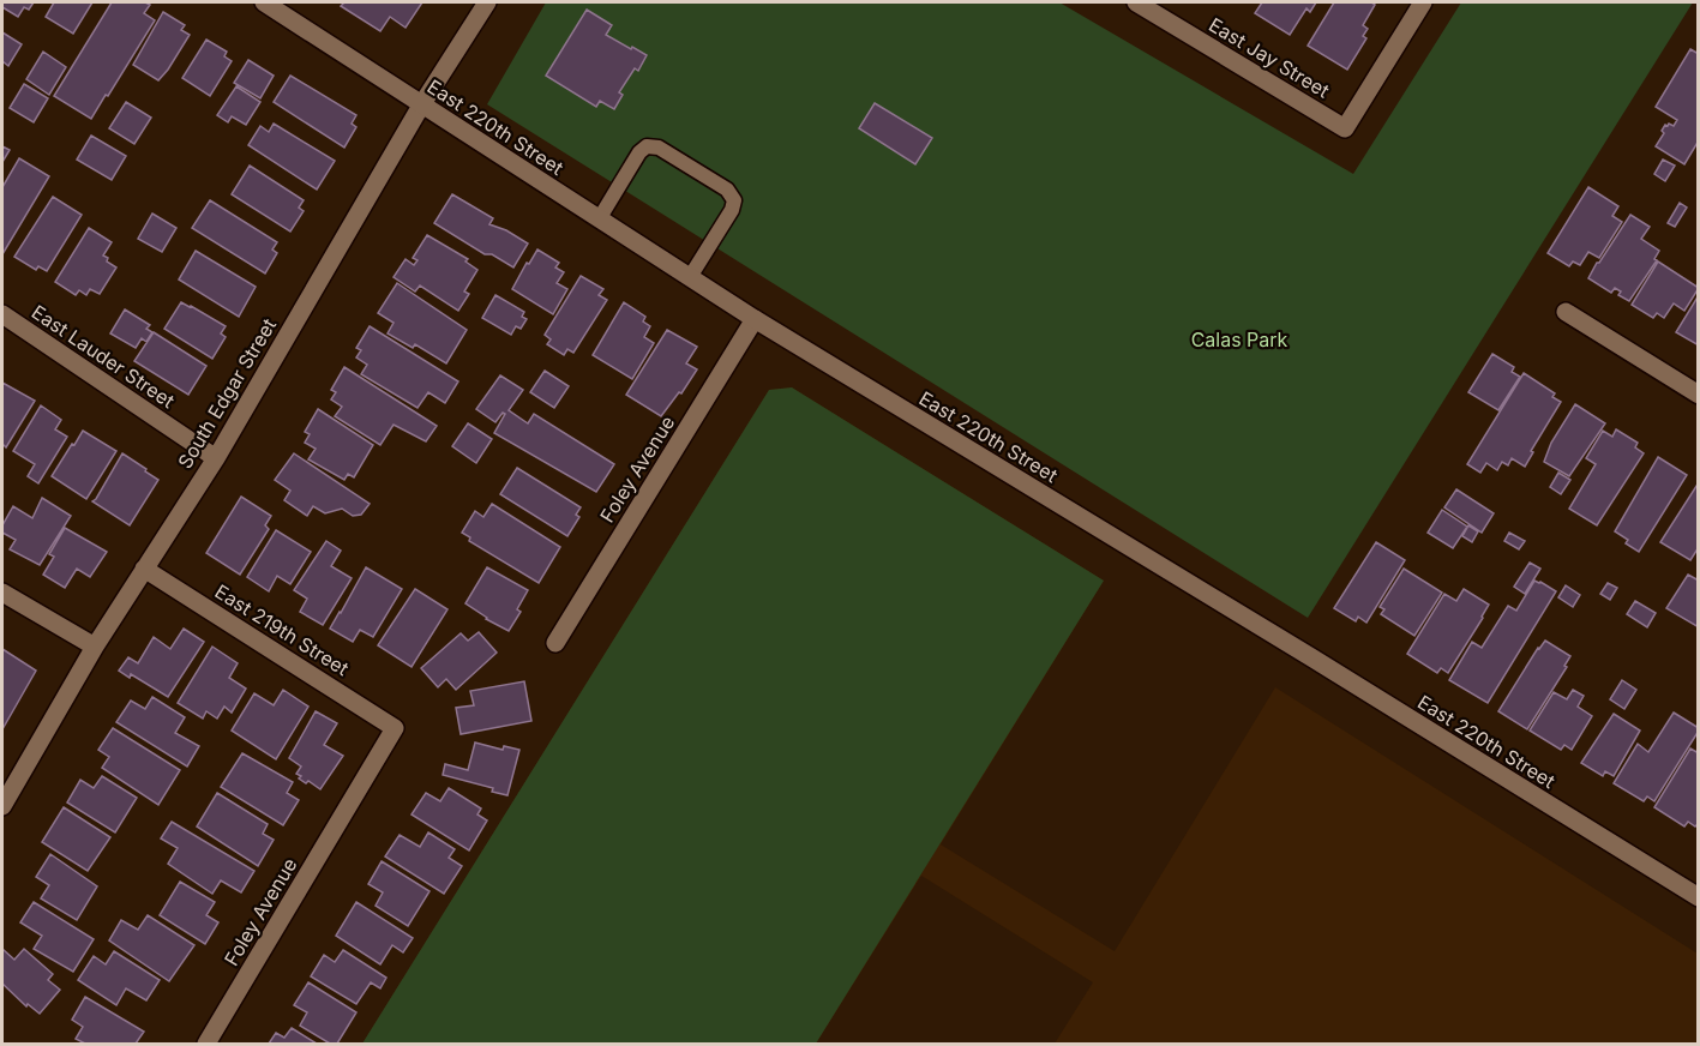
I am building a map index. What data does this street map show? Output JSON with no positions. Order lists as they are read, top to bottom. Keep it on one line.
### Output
{"streets":{"street":["East Jay Street","East 220th Street","East Lauder Street","South Edgar Street","Foley Avenue","East 219th Street"]},"crossings":[["East 220th Street","South Edgar Street"],["East 220th Street","Foley Avenue"],["East Lauder Street","South Edgar Street"],["South Edgar Street","East 219th Street"],["Foley Avenue","East 219th Street"]],"parks":["Calas Park"]}
